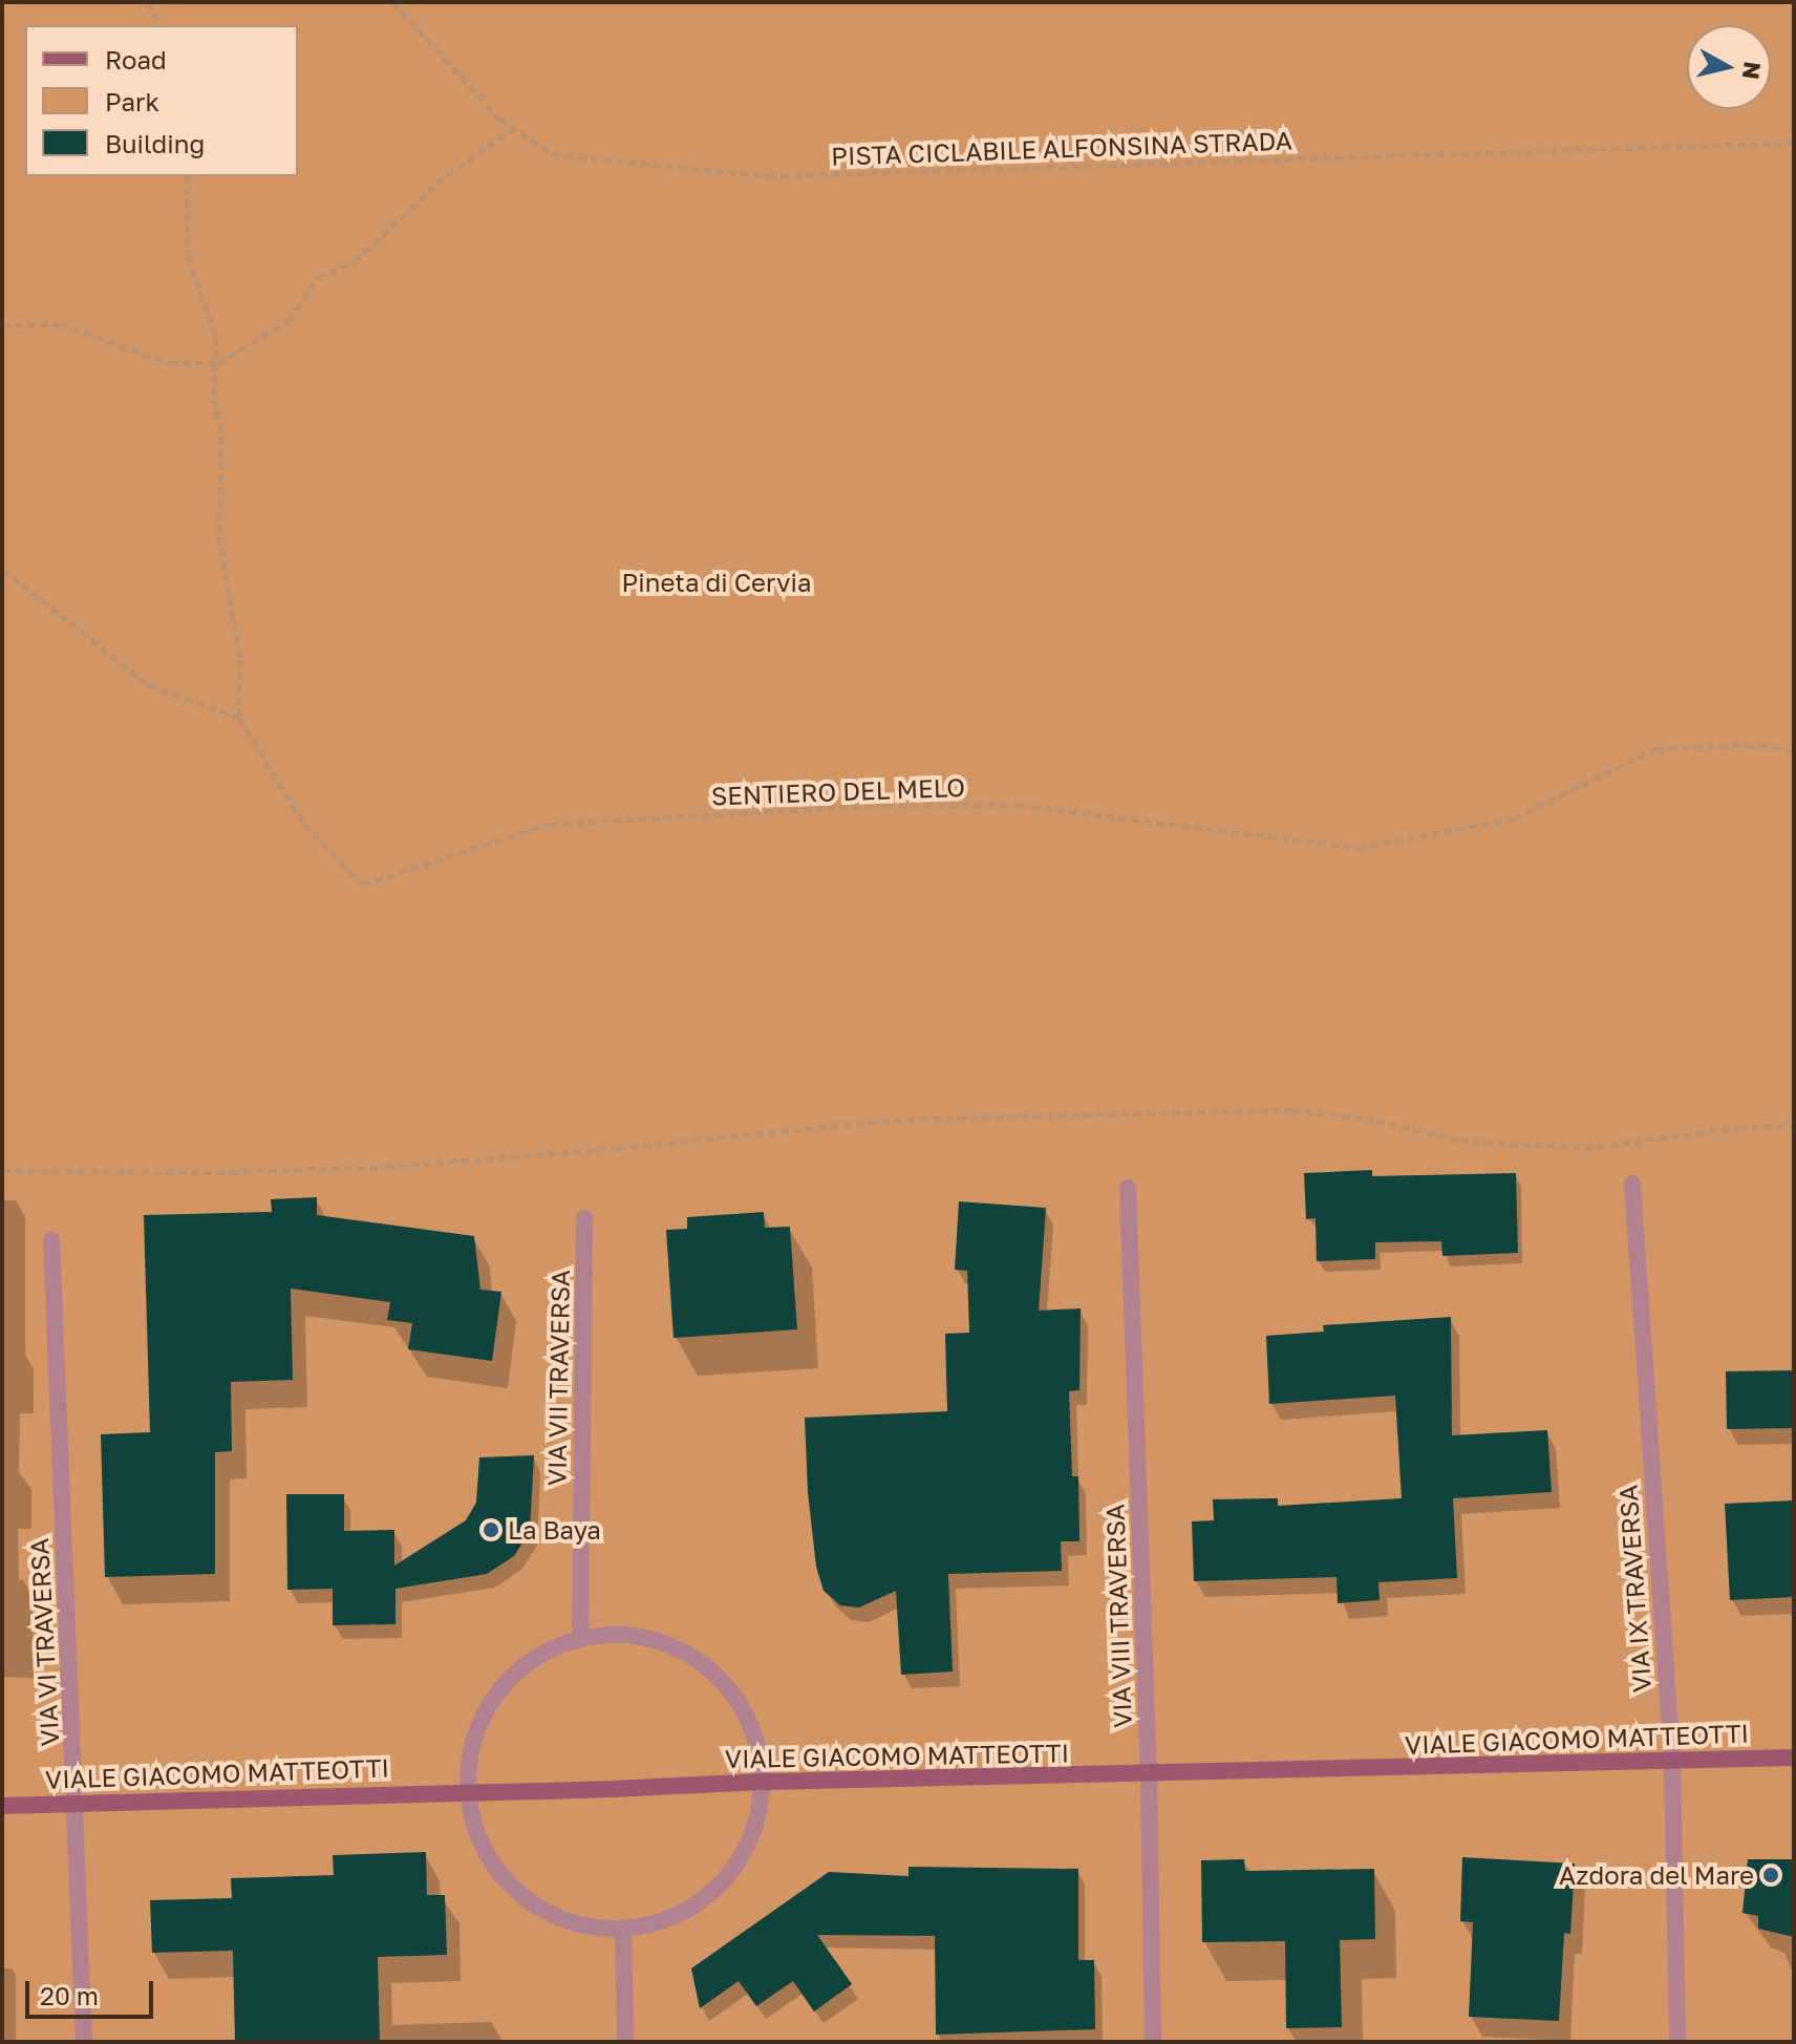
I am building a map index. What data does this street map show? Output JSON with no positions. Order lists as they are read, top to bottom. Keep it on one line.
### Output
{"streets":{"street":["VIA VII TRAVERSA","VIA IX TRAVERSA","VIA VIII TRAVERSA","VIA VI TRAVERSA","VIALE GIACOMO MATTEOTTI"],"path":["PISTA CICLABILE ALFONSINA STRADA","SENTIERO DEL MELO"]},"crossings":[["VIA IX TRAVERSA","VIALE GIACOMO MATTEOTTI"],["VIA VIII TRAVERSA","VIALE GIACOMO MATTEOTTI"],["VIA VI TRAVERSA","VIALE GIACOMO MATTEOTTI"]],"parks":["Pineta di Cervia"],"places":["La Baya","Azdora del Mare"],"legend":["Road","Park","Building"],"scale_bar":"20 m","north":"right"}
